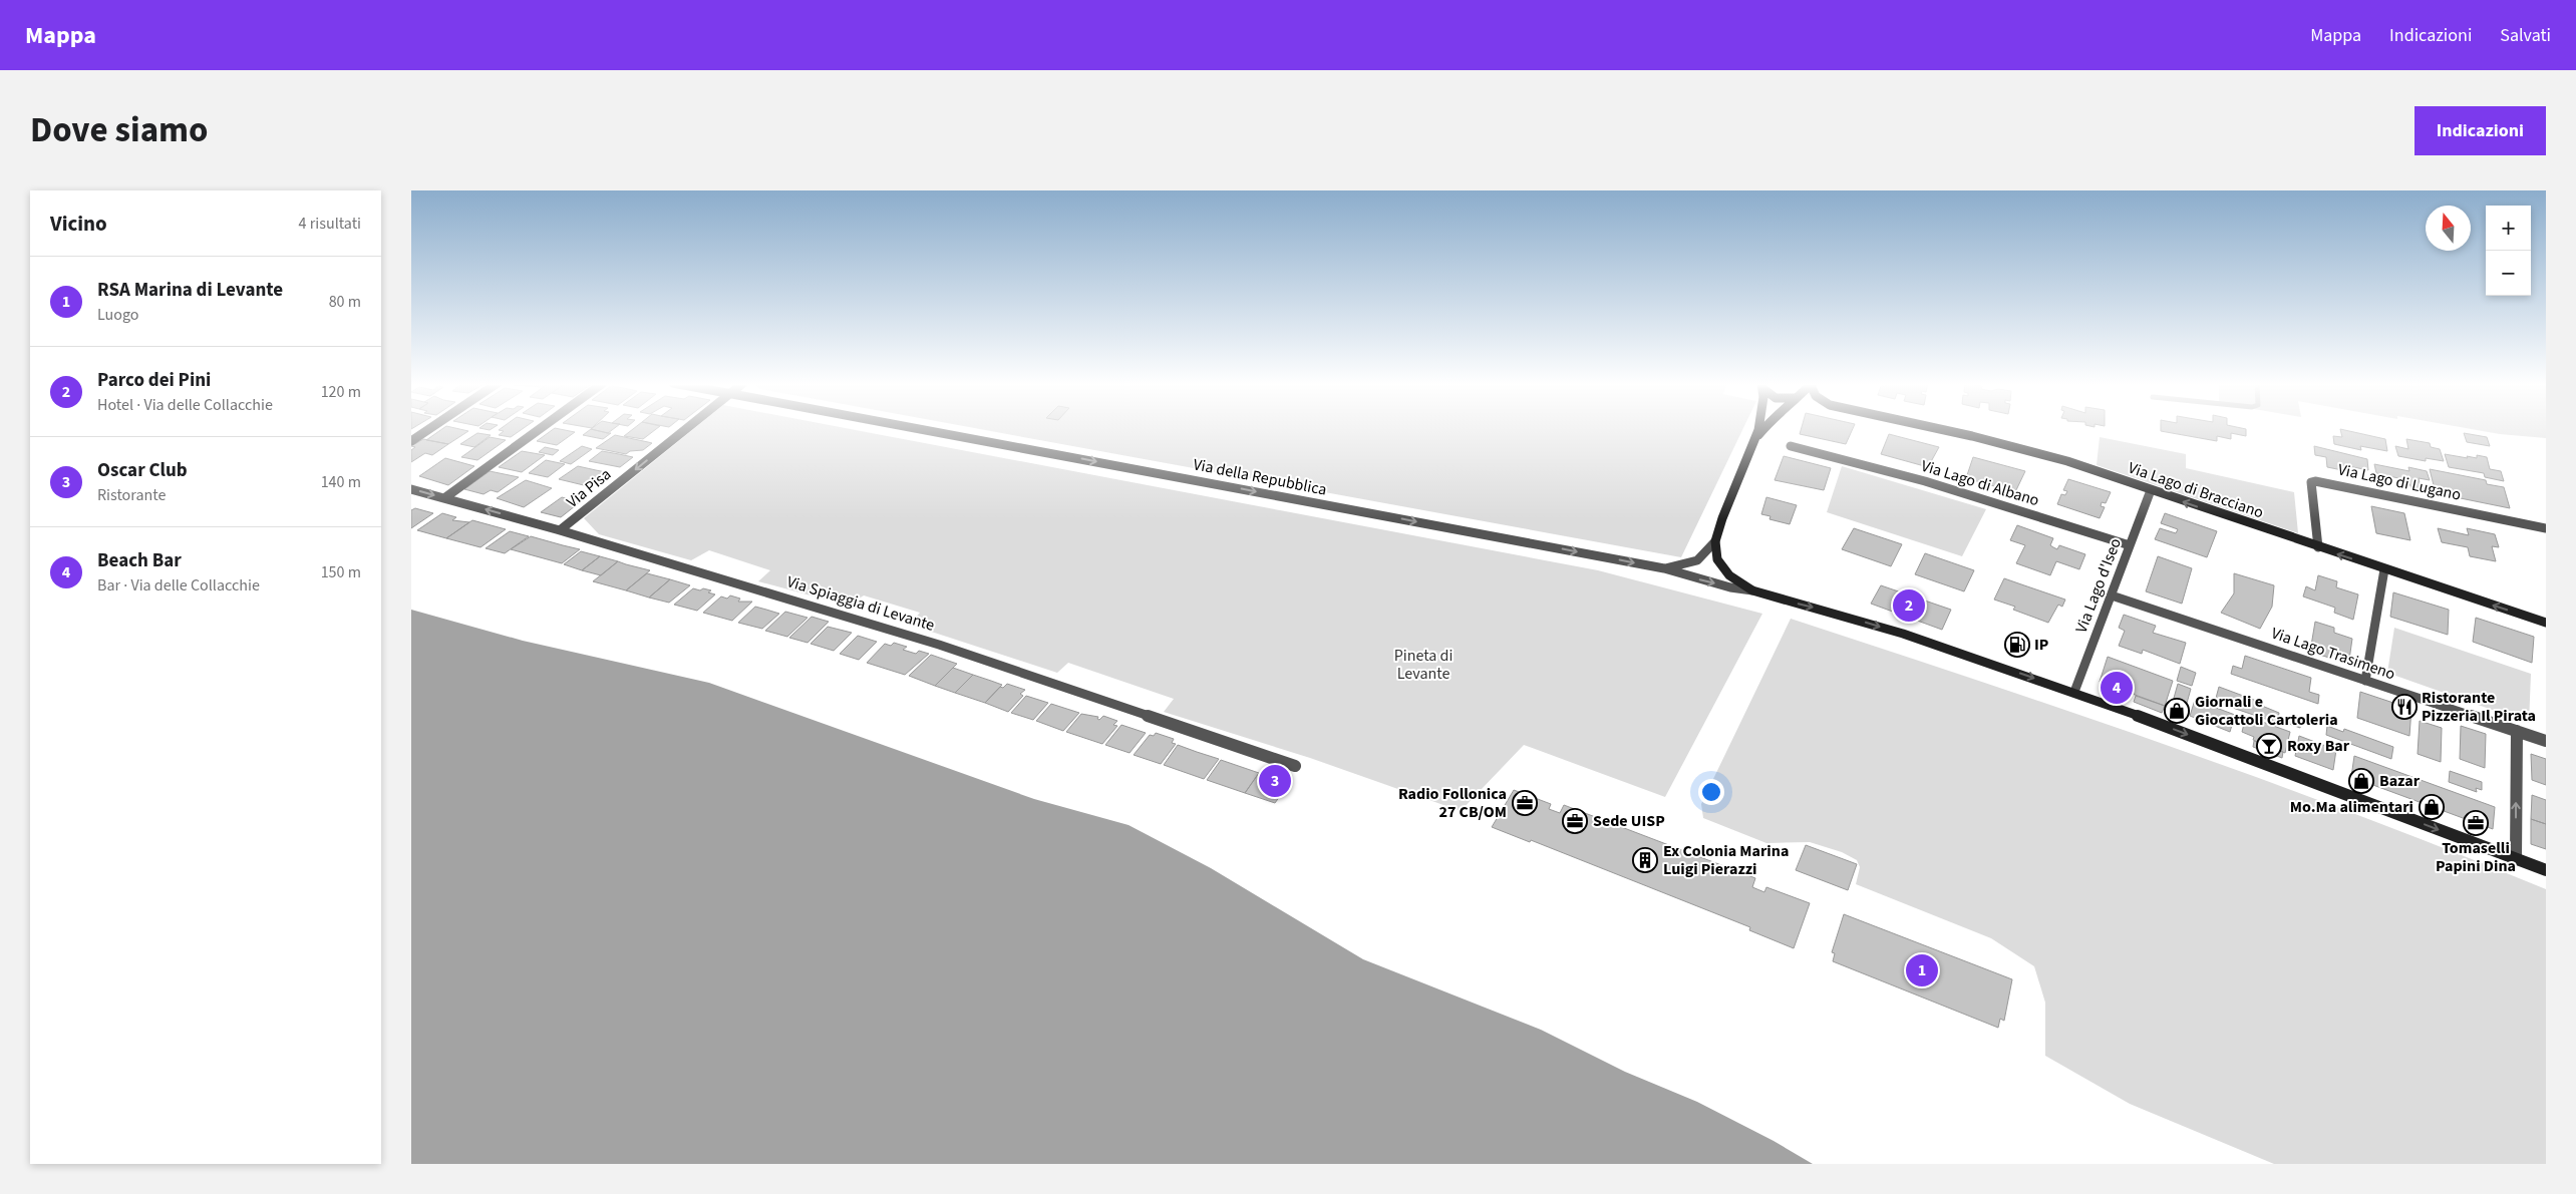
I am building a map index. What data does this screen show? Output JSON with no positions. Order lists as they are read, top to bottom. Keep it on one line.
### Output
{"streets":{"main road":["Via Lago di Bracciano"],"street":["Via della Repubblica","Via Lago di Lugano","Via Lago di Albano","Via Pisa","Via Lago d'Iseo","Via Spiaggia di Levante","Via Lago Trasimeno"]},"crossings":[["Via Lago di Lugano","Via Lago di Bracciano"],["Via Lago di Albano","Via Lago d'Iseo"],["Via Pisa","Via Spiaggia di Levante"],["Via Lago di Bracciano","Via Lago d'Iseo"],["Via Lago d'Iseo","Via Lago Trasimeno"]],"one_way":["Via della Repubblica","Via Pisa","Via Lago di Bracciano"],"parks":["Pineta di Levante"],"places":{"fuel station":["IP"],"restaurant":["Ristorante Pizzeria Il Pirata"],"shop":["Giornali e Giocattoli Cartoleria","Bazar","Mo.Ma alimentari"],"bar":["Roxy Bar"],"office":["Radio Follonica 27 CB/OM","Sede UISP","Tomaselli Papini Dina"],"building":["Ex Colonia Marina Luigi Pierazzi"]},"north":"top","page":{"header":"Mappa","nav":["Mappa","Indicazioni","Salvati"],"title":"Dove siamo","buttons":"Indicazioni","heading":["Vicino","4 risultati"],"map_buttons":["+","−"],"list":[{"mark":"1","name":"RSA Marina di Levante","note":"Luogo","value":"80 m"},{"mark":"2","name":"Parco dei Pini","note":"Hotel · Via delle Collacchie","value":"120 m"},{"mark":"3","name":"Oscar Club","note":"Ristorante","value":"140 m"},{"mark":"4","name":"Beach Bar","note":"Bar · Via delle Collacchie","value":"150 m"}],"pins":["2","4","3","1"]}}
